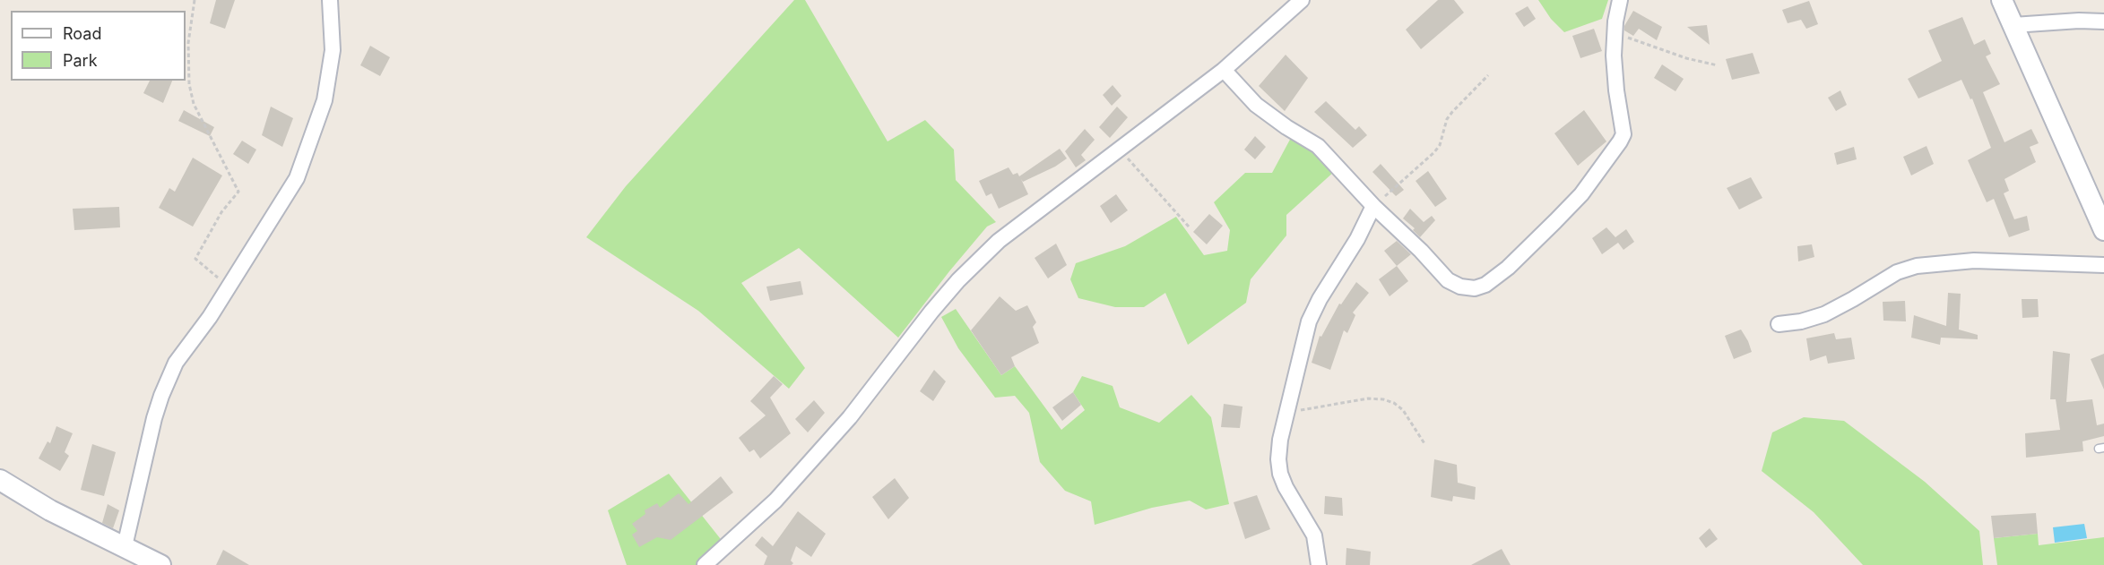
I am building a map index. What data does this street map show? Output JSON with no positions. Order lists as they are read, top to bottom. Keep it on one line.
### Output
{"legend":["Road","Park"]}
